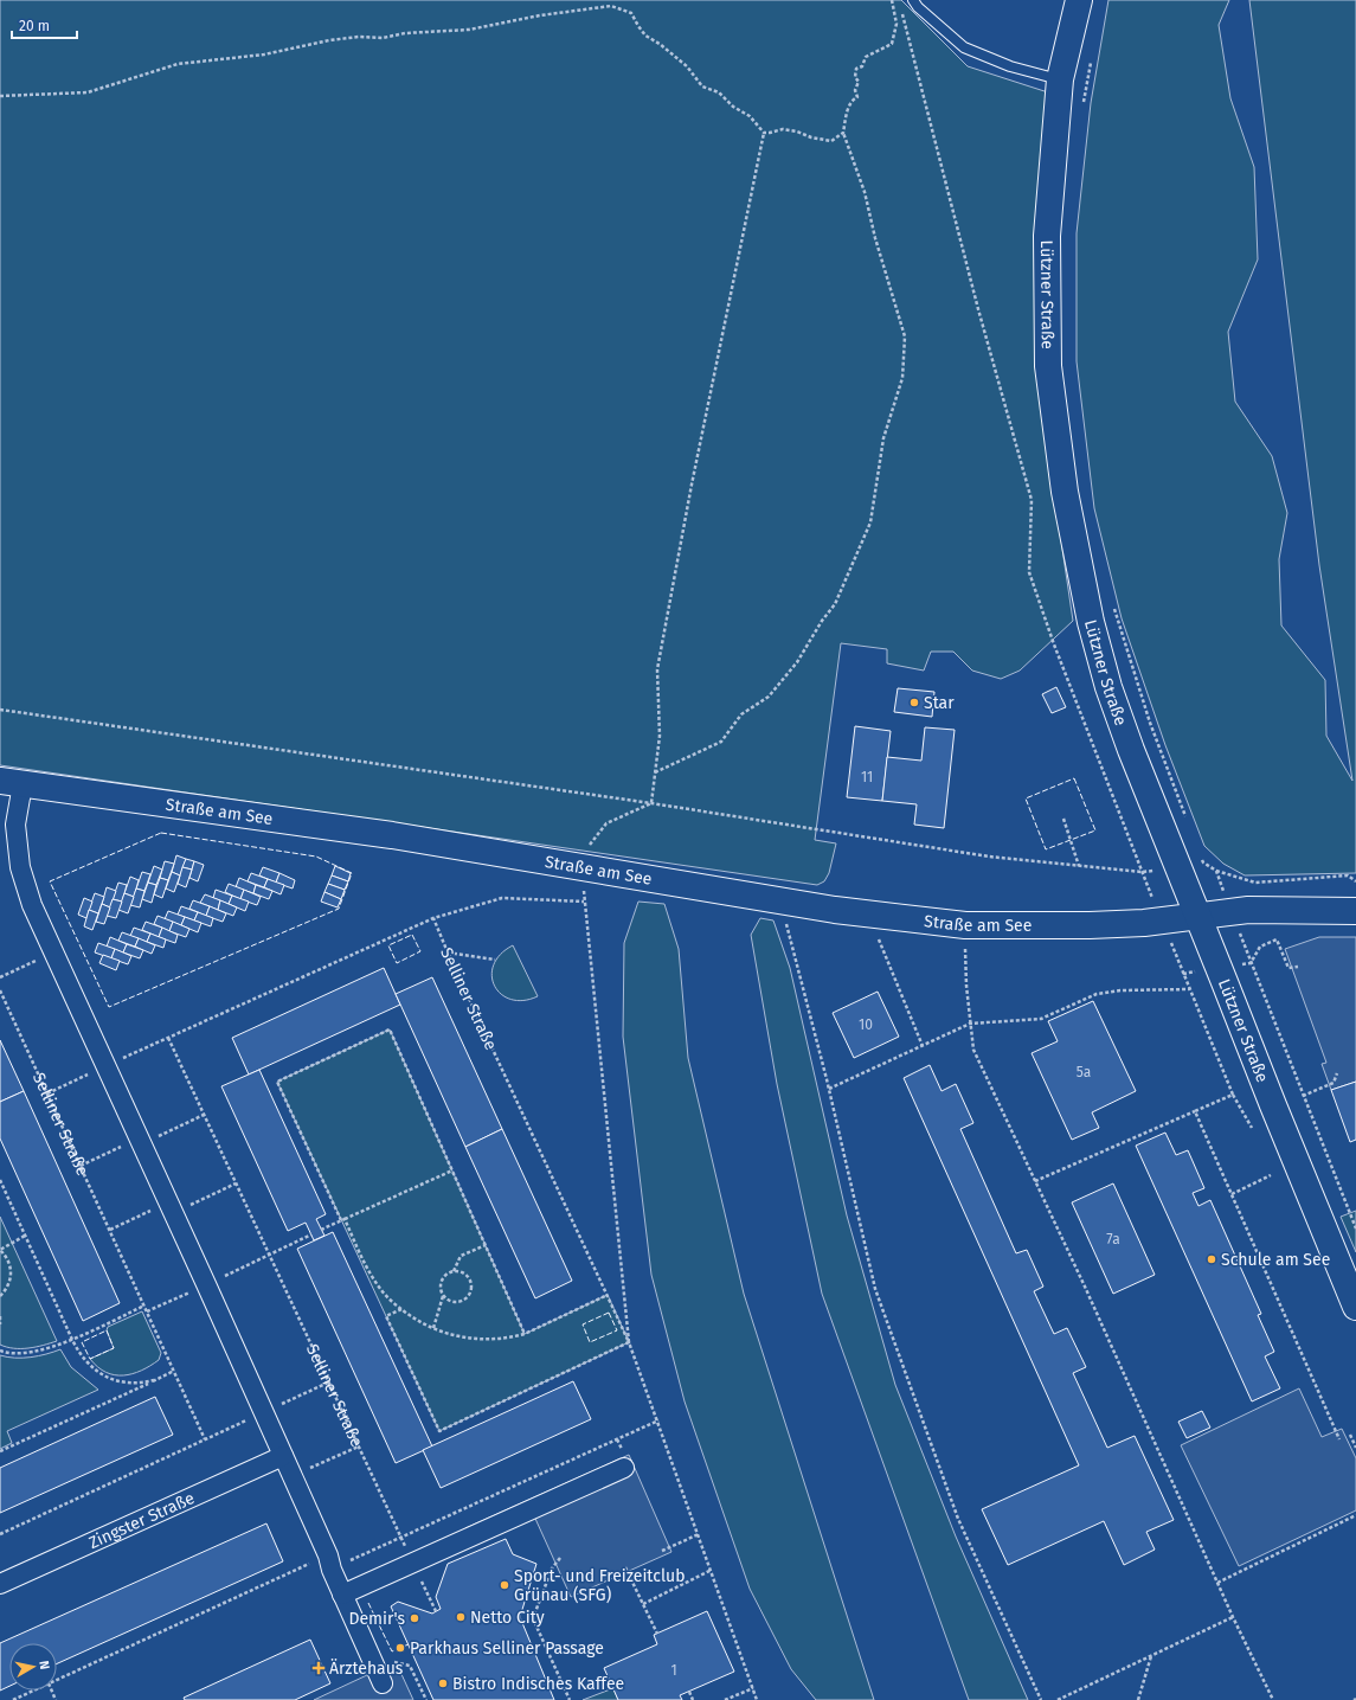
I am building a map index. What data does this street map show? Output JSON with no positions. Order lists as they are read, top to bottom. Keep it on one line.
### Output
{"streets":{"main road":["Lützner Straße","Straße am See"],"street":["Zingster Straße"],"path":["Selliner Straße"]},"crossings":[["Lützner Straße","Straße am See"]],"places":{"other":["Star","Schule am See","Sport- und Freizeitclub Grünau (SFG)","Netto City","Demir's","Parkhaus Selliner Passage","Bistro Indisches Kaffee"],"health":["Ärztehaus"]},"house_numbers":["11","10","5a","7a","1"],"scale_bar":"20 m","north":"right"}
